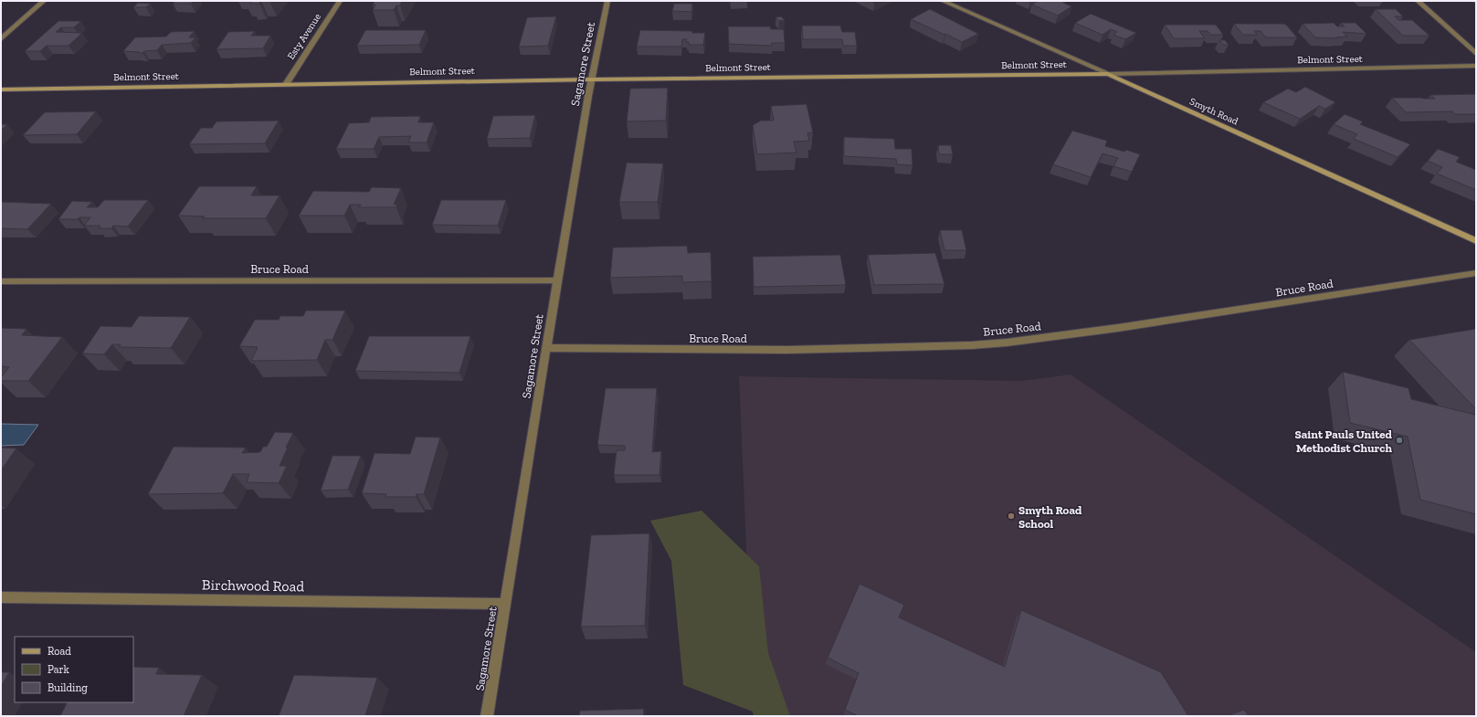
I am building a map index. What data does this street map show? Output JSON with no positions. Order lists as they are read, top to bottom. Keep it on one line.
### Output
{"streets":{"street":["Esty Avenue","Belmont Street","Sagamore Street","Smyth Road","Bruce Road","Birchwood Road"]},"crossings":[["Esty Avenue","Belmont Street"],["Belmont Street","Sagamore Street"],["Belmont Street","Smyth Road"],["Sagamore Street","Bruce Road"],["Sagamore Street","Birchwood Road"]],"places":["Saint Pauls United Methodist Church","Smyth Road School"],"legend":["Road","Park","Building"]}
